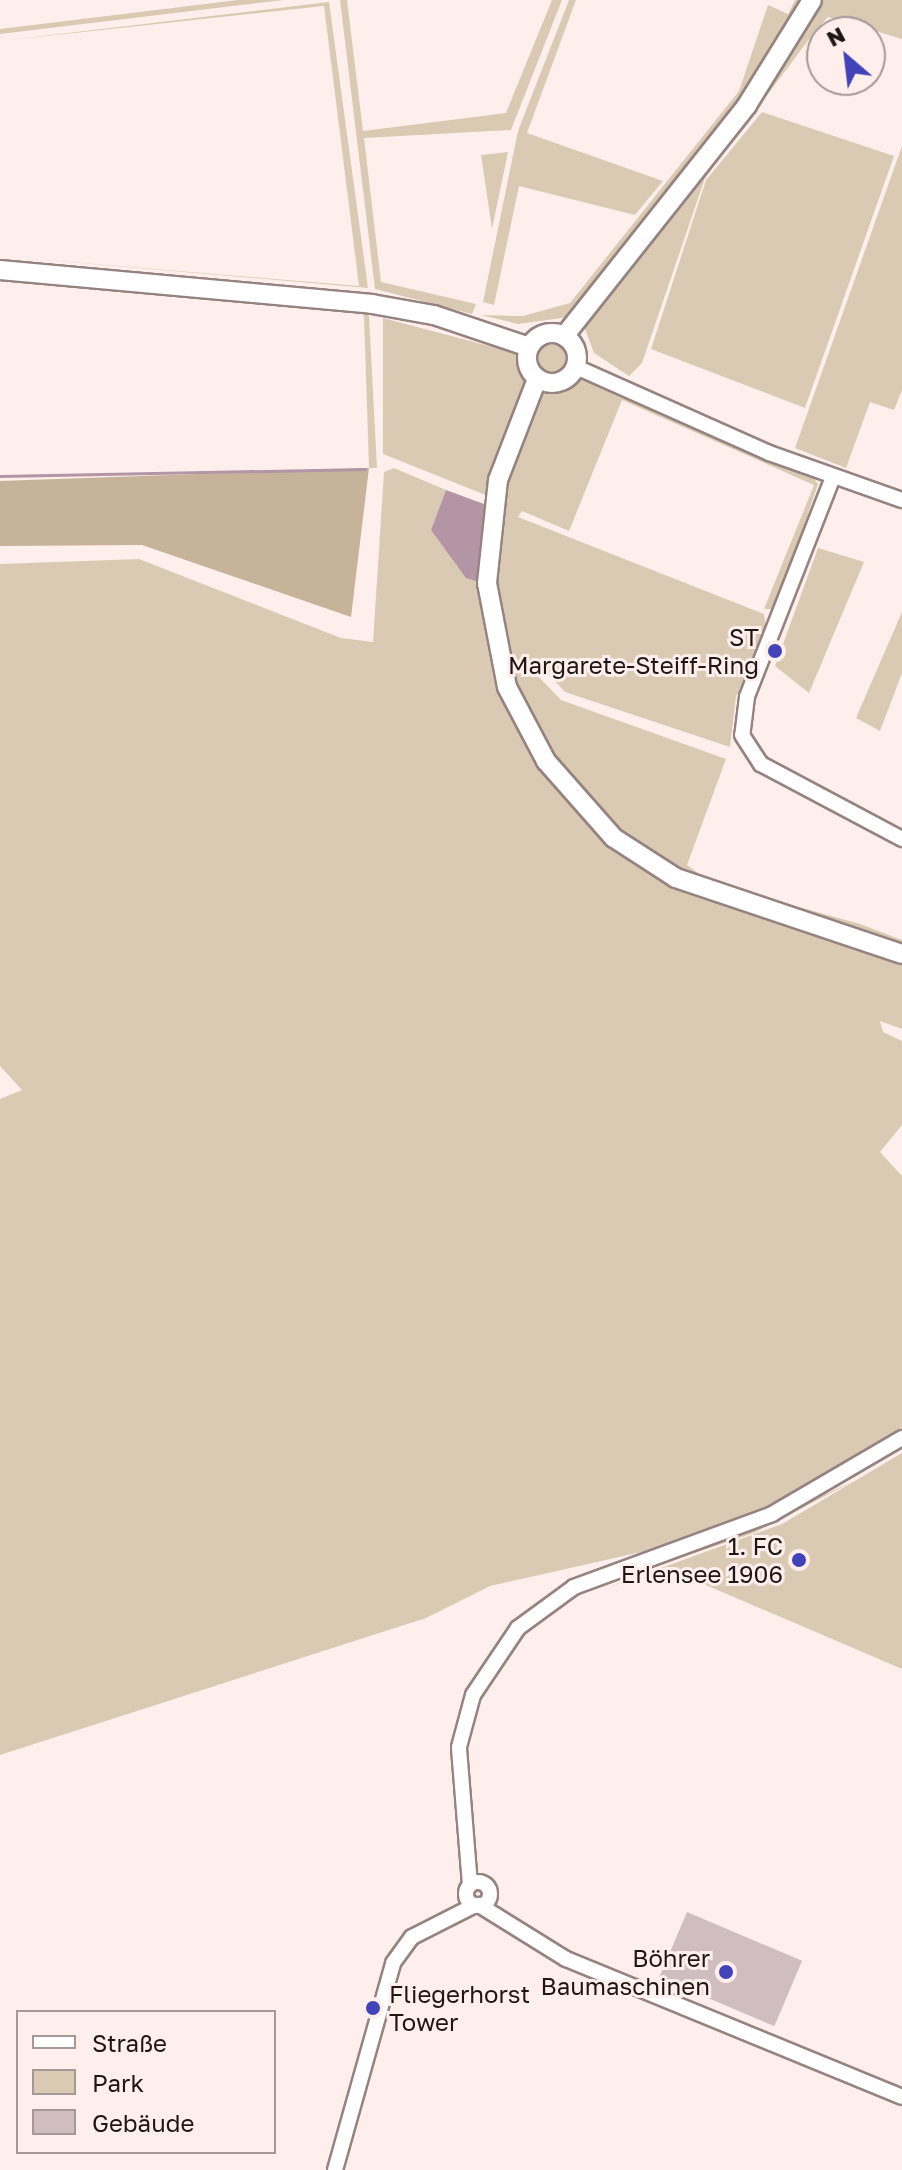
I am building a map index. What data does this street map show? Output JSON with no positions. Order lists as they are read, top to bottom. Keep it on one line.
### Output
{"places":["ST Margarete-Steiff-Ring","1. FC Erlensee 1906","Böhrer Baumaschinen","Fliegerhorst Tower"],"legend":["Straße","Park","Gebäude"],"north":"top left"}
